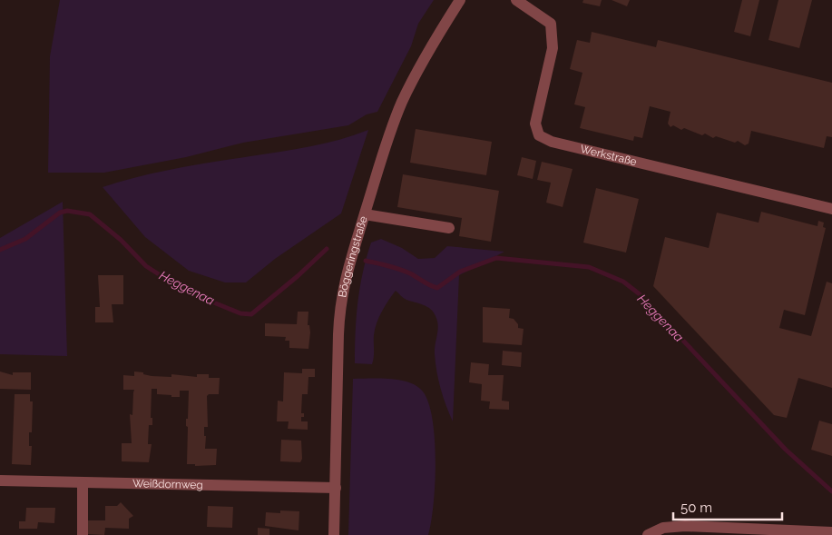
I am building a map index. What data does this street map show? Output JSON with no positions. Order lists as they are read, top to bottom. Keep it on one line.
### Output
{"streets":{"street":["Werkstraße","Böggeringstraße","Weißdornweg"]},"crossings":[["Böggeringstraße","Weißdornweg"]],"water":["Heggenaa"],"scale_bar":"50 m"}
